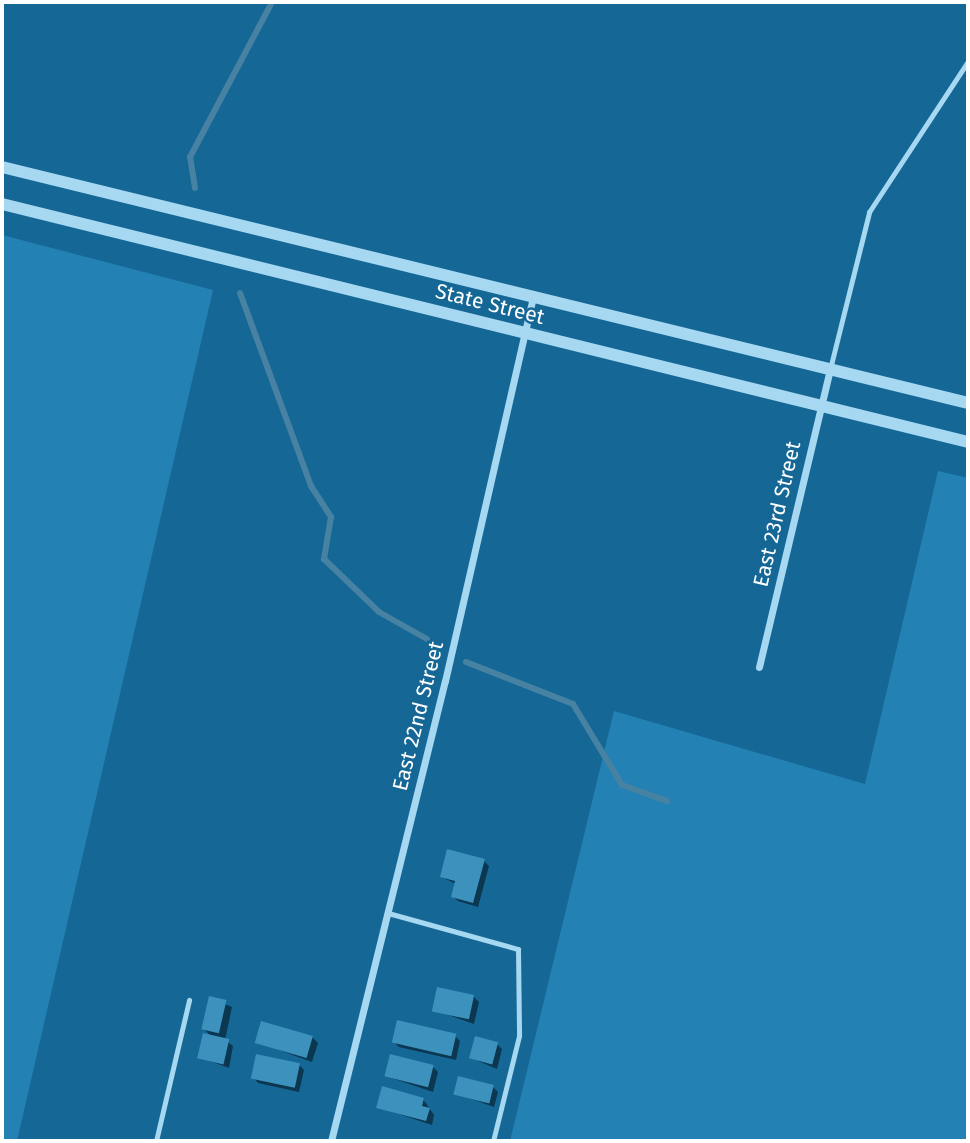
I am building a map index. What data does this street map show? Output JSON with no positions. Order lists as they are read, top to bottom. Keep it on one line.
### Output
{"streets":{"street":["State Street","East 23rd Street","East 22nd Street"]},"crossings":[["State Street","East 23rd Street"],["State Street","East 22nd Street"]]}
